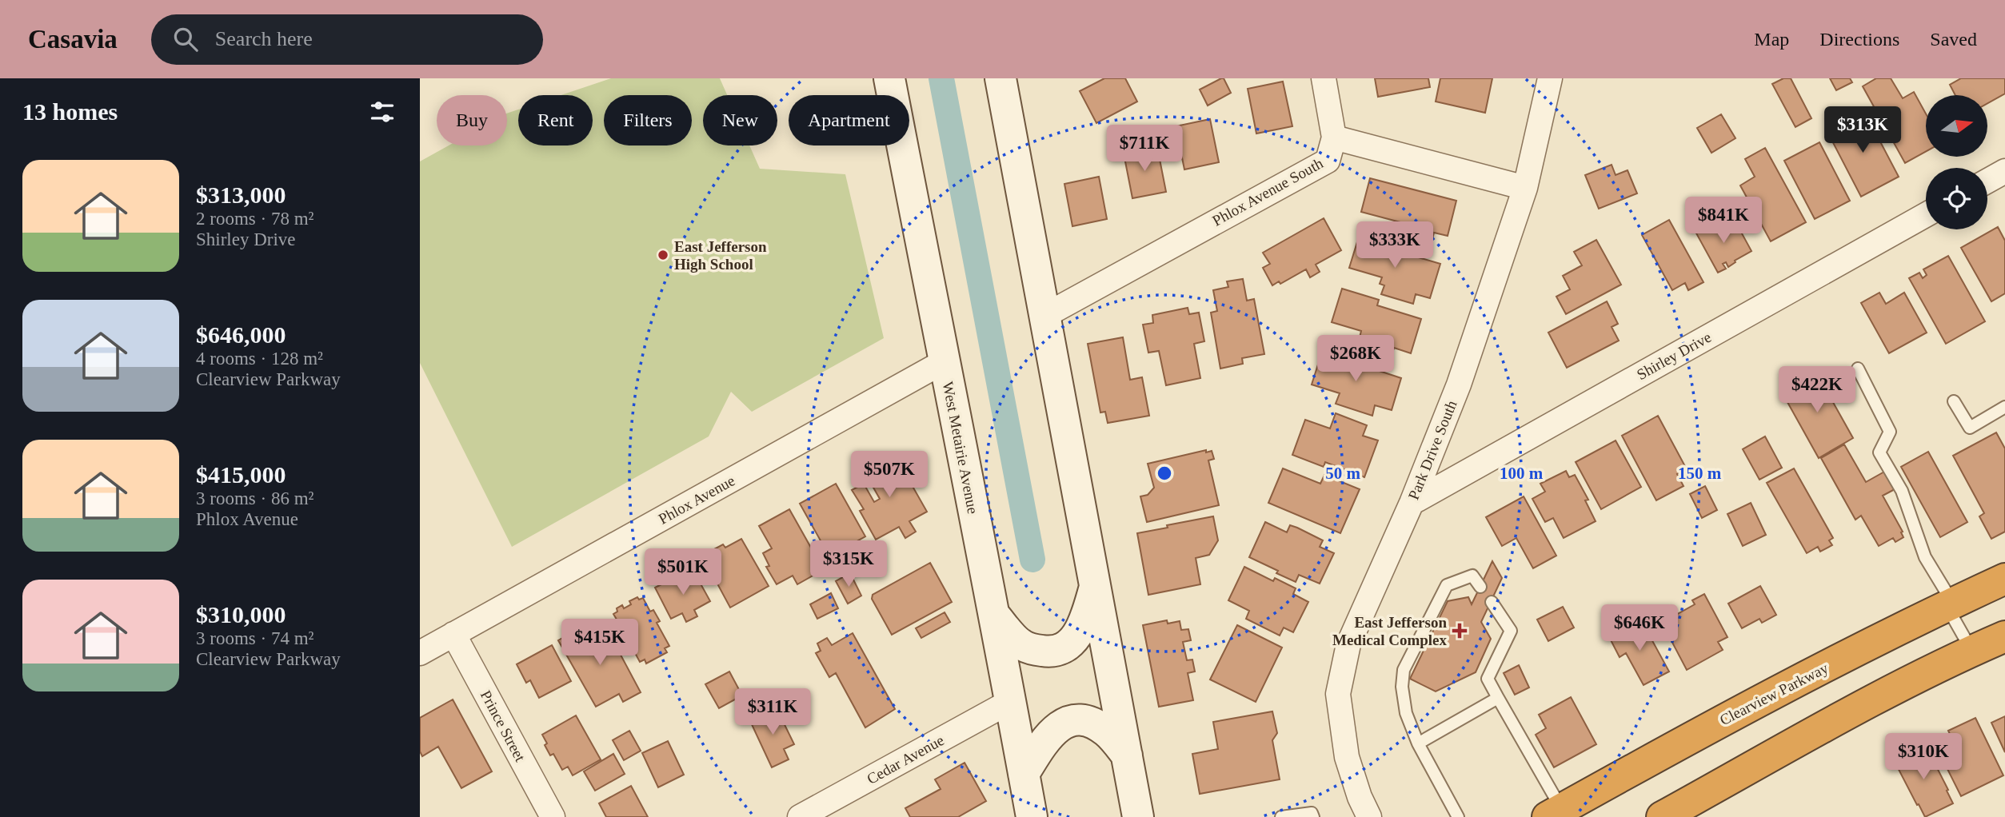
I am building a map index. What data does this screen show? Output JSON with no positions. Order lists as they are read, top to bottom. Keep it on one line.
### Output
{"streets":{"highway":["Clearview Parkway"],"main road":["West Metairie Avenue"],"street":["Phlox Avenue South","Shirley Drive","Park Drive South","Phlox Avenue","Prince Street","Cedar Avenue"]},"crossings":[["Shirley Drive","Park Drive South"],["West Metairie Avenue","Phlox Avenue"],["West Metairie Avenue","Cedar Avenue"],["Phlox Avenue","Prince Street"]],"places":{"other":["East Jefferson High School"],"health":["East Jefferson Medical Complex"]},"north":"right","page":{"header":"Casavia","search":"Search here","nav":["Map","Directions","Saved"],"heading":"13 homes","chip":["Buy","Rent","Filters","New","Apartment"],"price":["$313K","$711K","$841K","$333K","$268K","$422K","$507K","$315K","$501K","$646K","$415K","$311K","$310K"],"list":[{"name":"$313,000","note":"2 rooms · 78 m² · Shirley Drive"},{"name":"$646,000","note":"4 rooms · 128 m² · Clearview Parkway"},{"name":"$415,000","note":"3 rooms · 86 m² · Phlox Avenue"},{"name":"$310,000","note":"3 rooms · 74 m² · Clearview Parkway"}]},"rings":["50 m","100 m","150 m"]}
